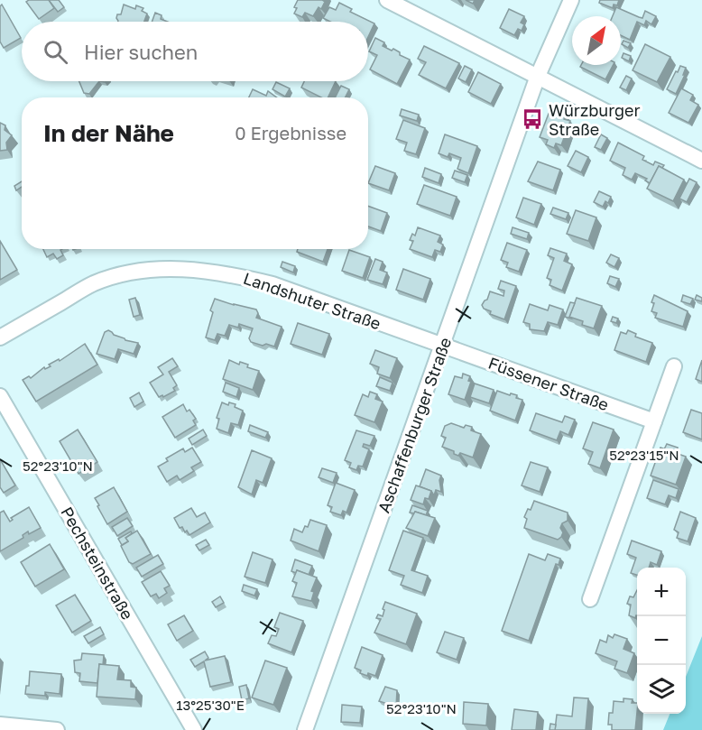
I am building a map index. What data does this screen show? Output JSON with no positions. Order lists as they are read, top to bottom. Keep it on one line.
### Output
{"streets":{"street":["Landshuter Straße","Füssener Straße","Aschaffenburger Straße","Pechsteinstraße"]},"crossings":[["Landshuter Straße","Füssener Straße"],["Landshuter Straße","Aschaffenburger Straße"],["Füssener Straße","Aschaffenburger Straße"]],"places":{"bus stop":["Würzburger Straße"]},"north":"top right","page":{"search":"Hier suchen","heading":["In der Nähe","0 Ergebnisse"],"map_buttons":["+","−"]},"coordinates":["52°23'15\"N","52°23'10\"N","13°25'30\"E"]}
